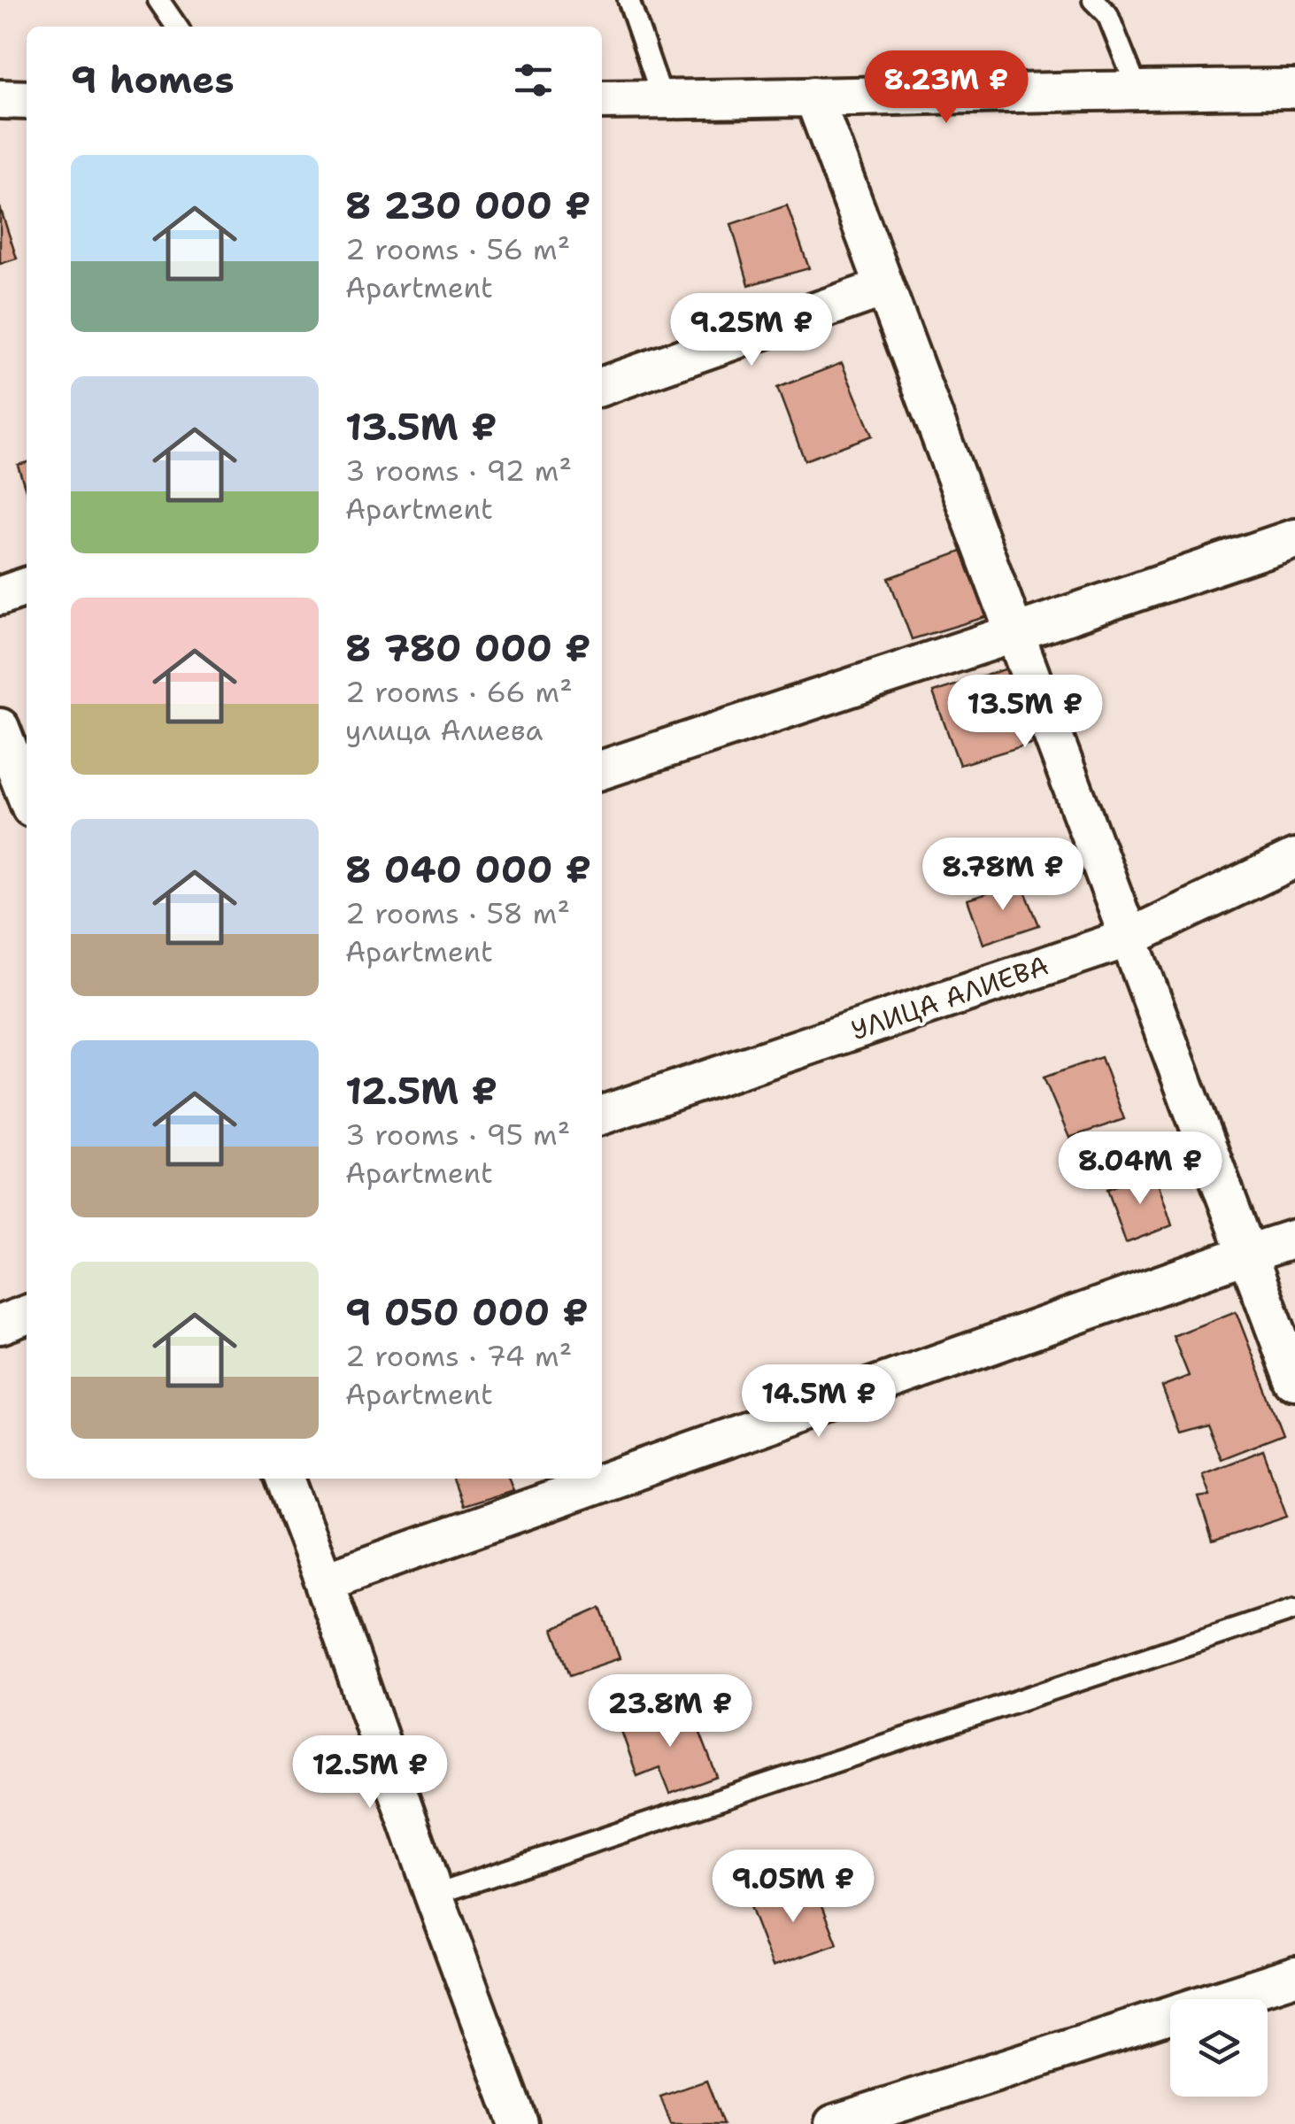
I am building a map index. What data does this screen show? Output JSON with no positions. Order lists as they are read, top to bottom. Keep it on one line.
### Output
{"streets":{"street":["УЛИЦА АЛИЕВА"]},"page":{"heading":"9 homes","price":["8.23M ₽","9.25M ₽","13.5M ₽","8.78M ₽","8.04M ₽","14.5M ₽","23.8M ₽","12.5M ₽","9.05M ₽"],"list":[{"name":"8 230 000 ₽","note":"2 rooms · 56 m² · Apartment"},{"name":"13.5M ₽","note":"3 rooms · 92 m² · Apartment"},{"name":"8 780 000 ₽","note":"2 rooms · 66 m² · улица Алиева"},{"name":"8 040 000 ₽","note":"2 rooms · 58 m² · Apartment"},{"name":"12.5M ₽","note":"3 rooms · 95 m² · Apartment"},{"name":"9 050 000 ₽","note":"2 rooms · 74 m² · Apartment"}]}}
